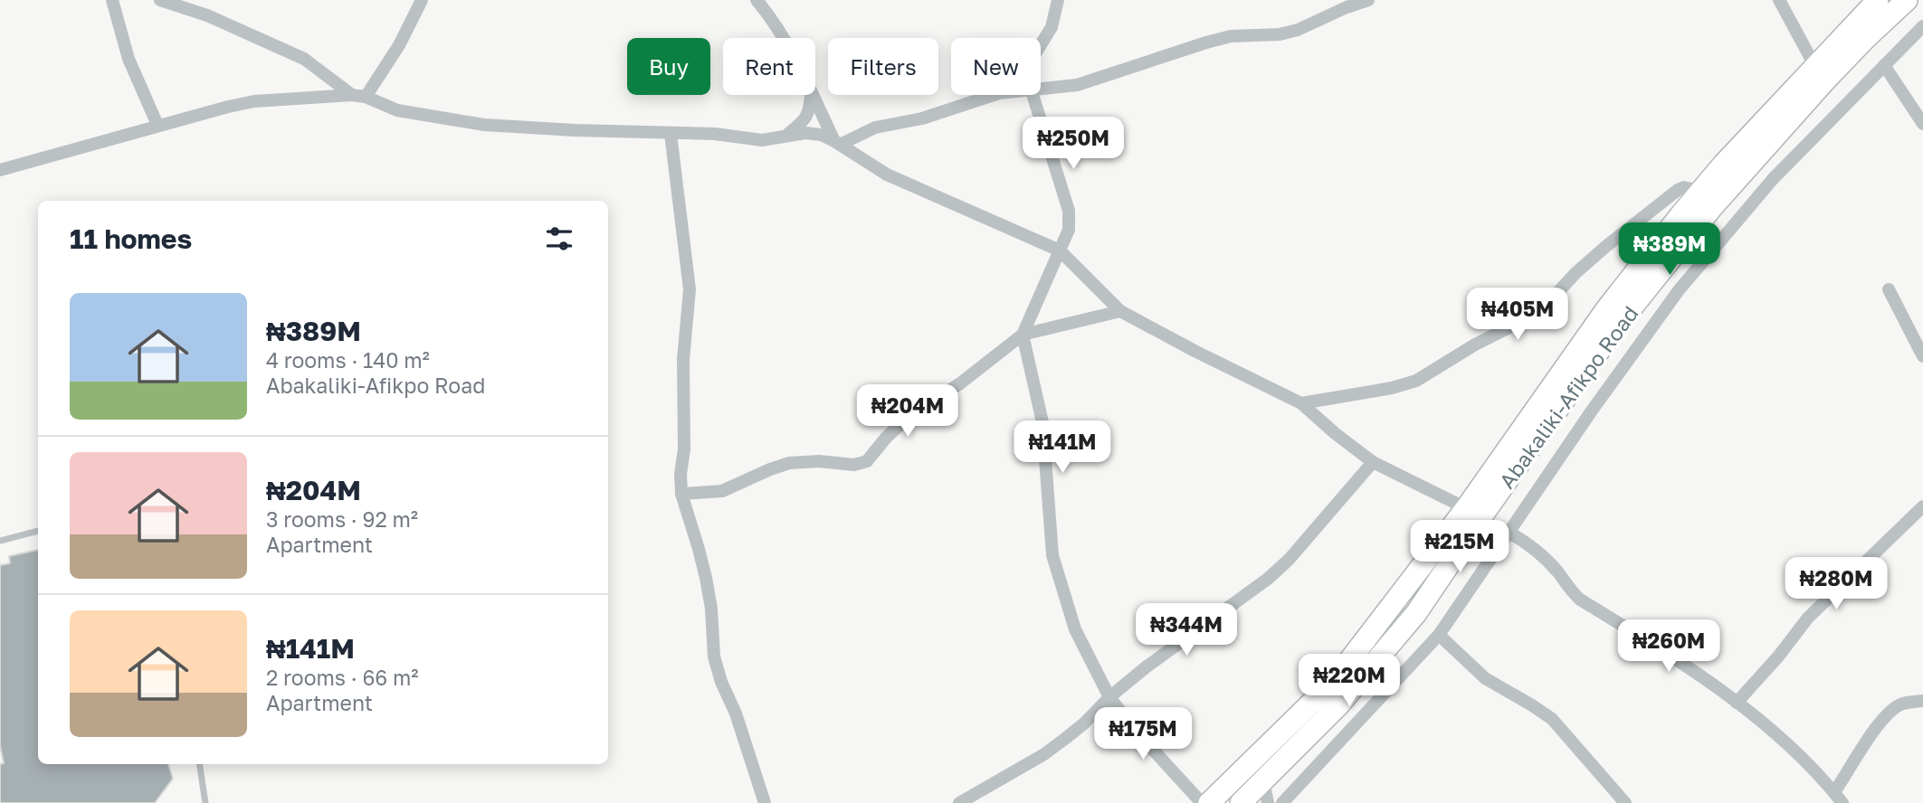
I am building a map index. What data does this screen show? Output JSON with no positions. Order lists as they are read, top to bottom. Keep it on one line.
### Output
{"streets":{"main road":["Abakaliki-Afikpo Road"]},"page":{"chip":["Buy","Rent","Filters","New"],"price":["₦250M","₦389M","₦405M","₦204M","₦141M","₦215M","₦280M","₦344M","₦260M","₦220M","₦175M"],"heading":"11 homes","list":[{"name":"₦389M","note":"4 rooms · 140 m² · Abakaliki-Afikpo Road"},{"name":"₦204M","note":"3 rooms · 92 m² · Apartment"},{"name":"₦141M","note":"2 rooms · 66 m² · Apartment"}]}}
